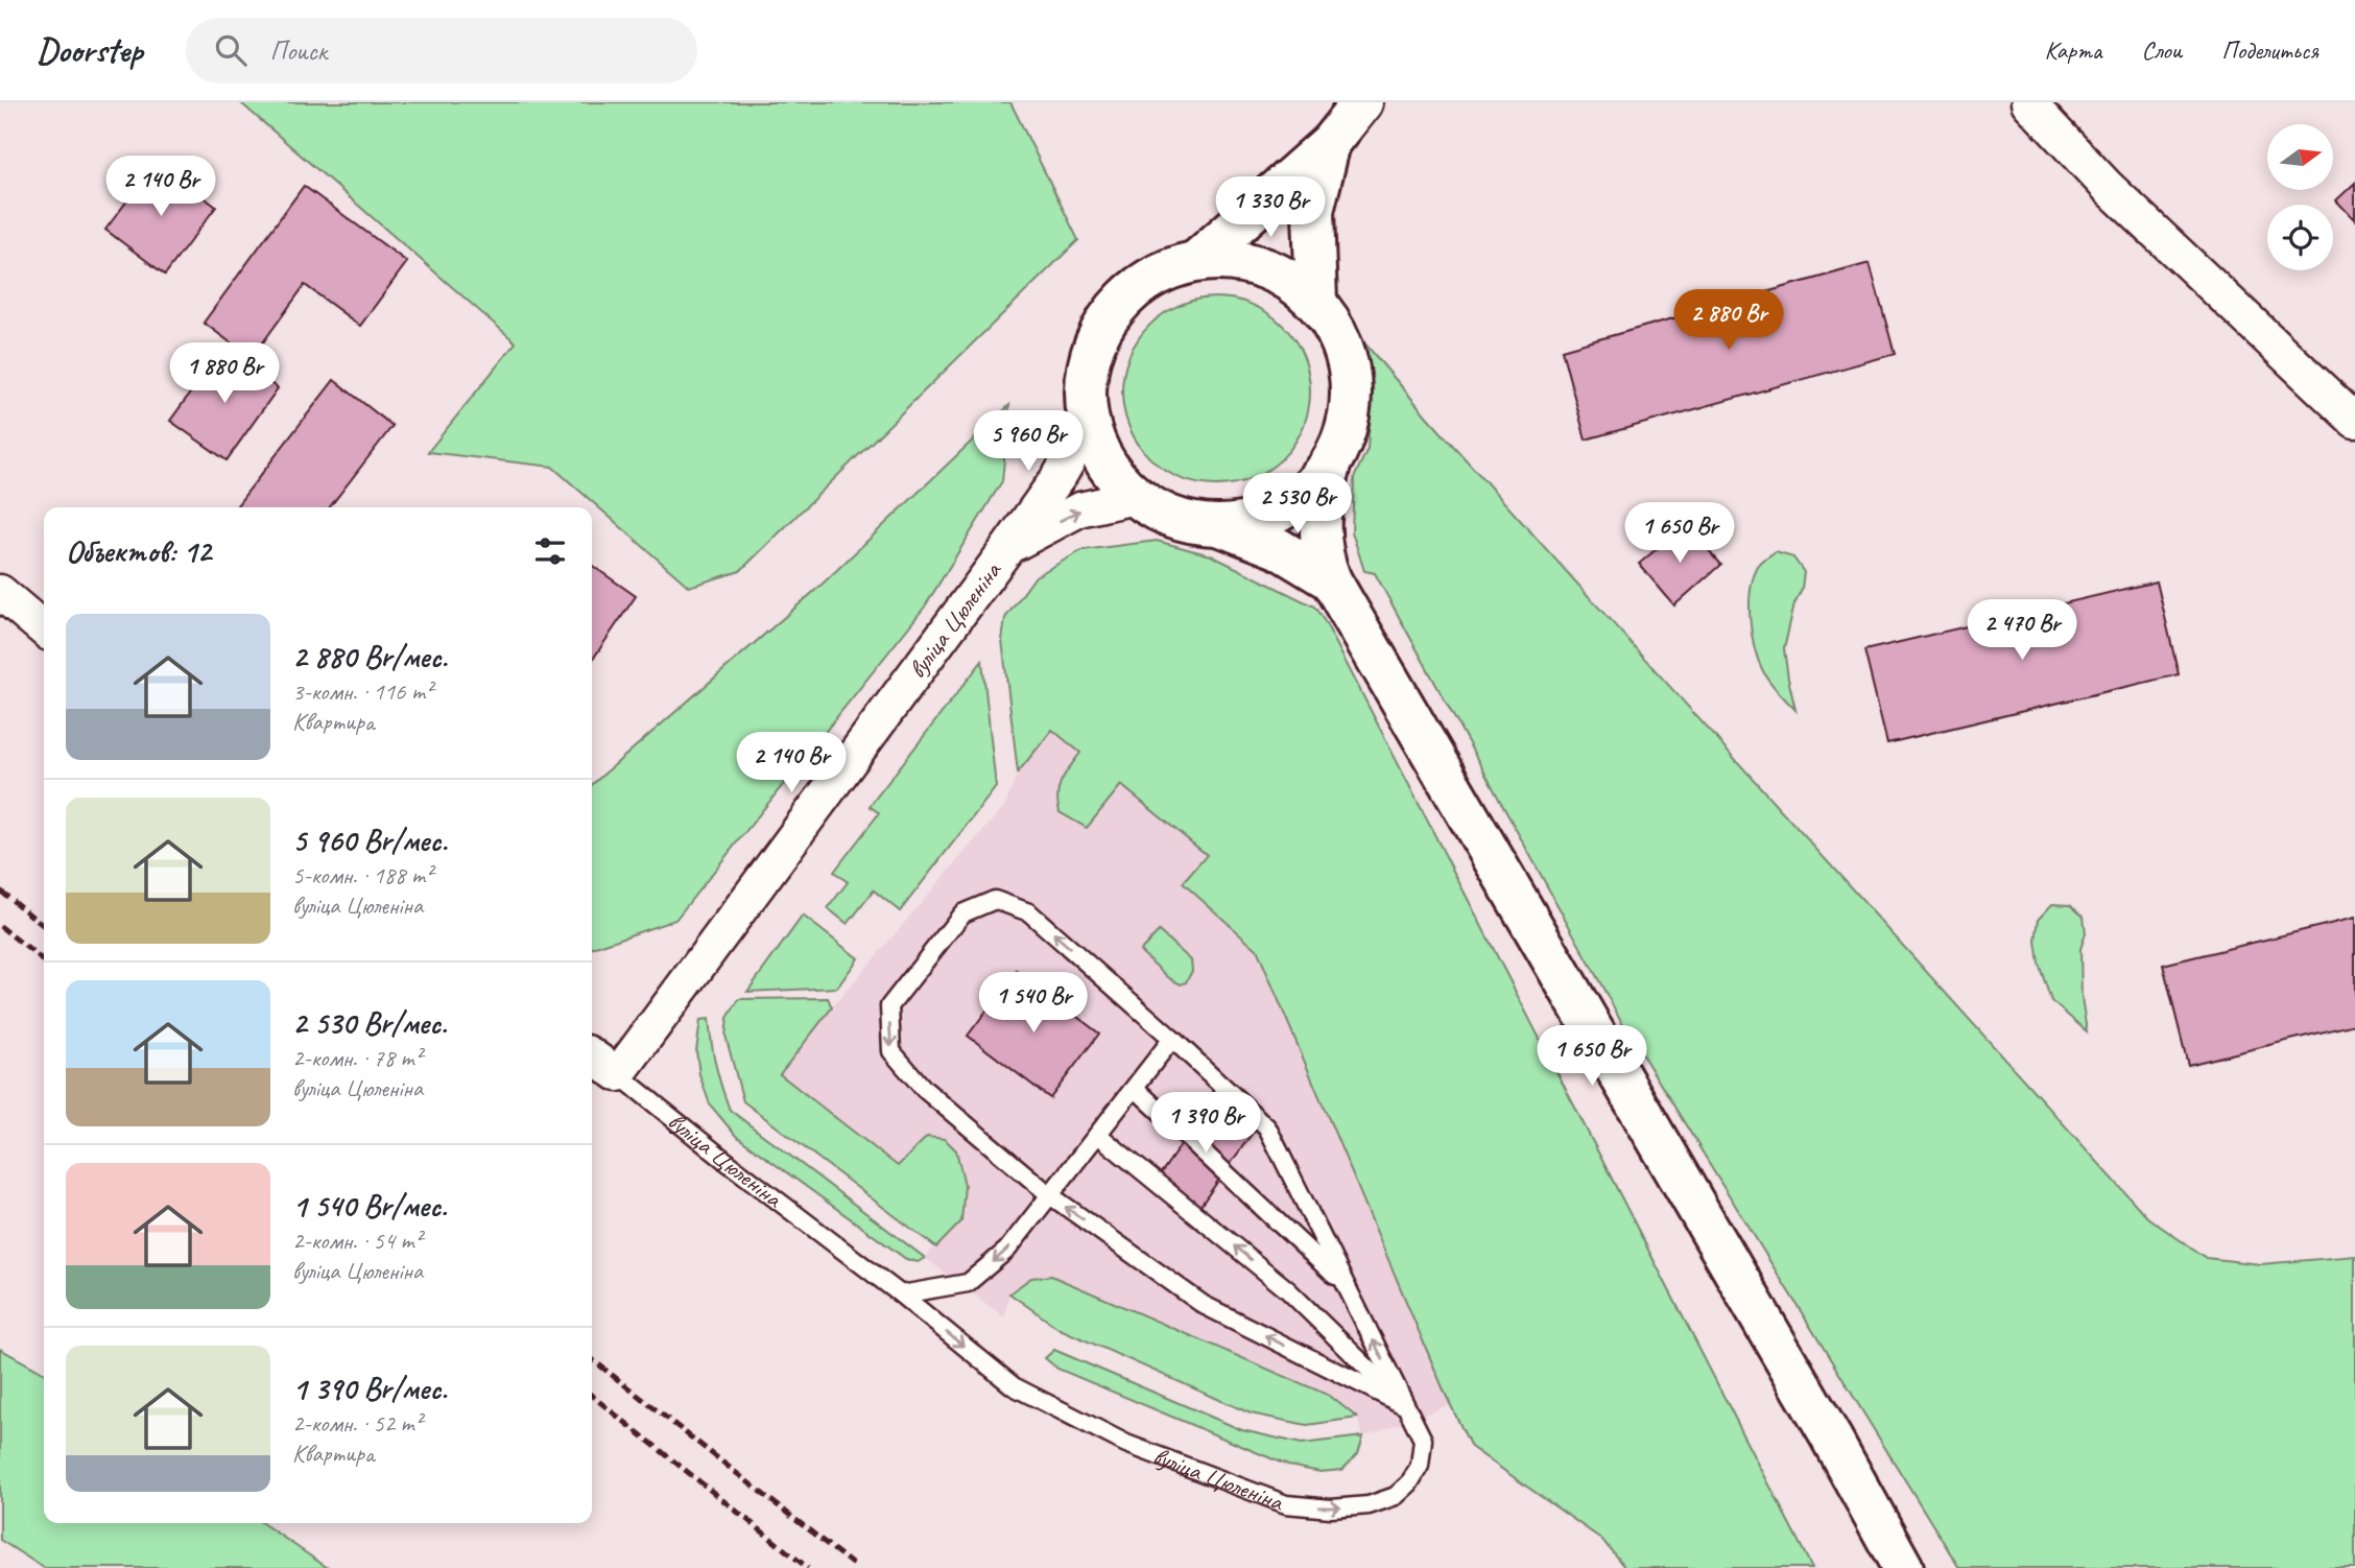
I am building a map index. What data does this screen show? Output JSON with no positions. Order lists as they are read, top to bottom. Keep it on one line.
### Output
{"streets":{"street":["вуліца Цюленіна"]},"north":"right","page":{"header":"Doorstep","search":"Поиск","nav":["Карта","Слои","Поделиться"],"price":["2 140 Br","1 330 Br","2 880 Br","1 880 Br","5 960 Br","2 530 Br","1 650 Br","2 470 Br","2 140 Br","1 540 Br","1 650 Br","1 390 Br"],"heading":"Объектов: 12","list":[{"name":"2 880 Br/мес.","note":"3-комн. · 116 m² · Квартира"},{"name":"5 960 Br/мес.","note":"5-комн. · 188 m² · вуліца Цюленіна"},{"name":"2 530 Br/мес.","note":"2-комн. · 78 m² · вуліца Цюленіна"},{"name":"1 540 Br/мес.","note":"2-комн. · 54 m² · вуліца Цюленіна"},{"name":"1 390 Br/мес.","note":"2-комн. · 52 m² · Квартира"}]}}
